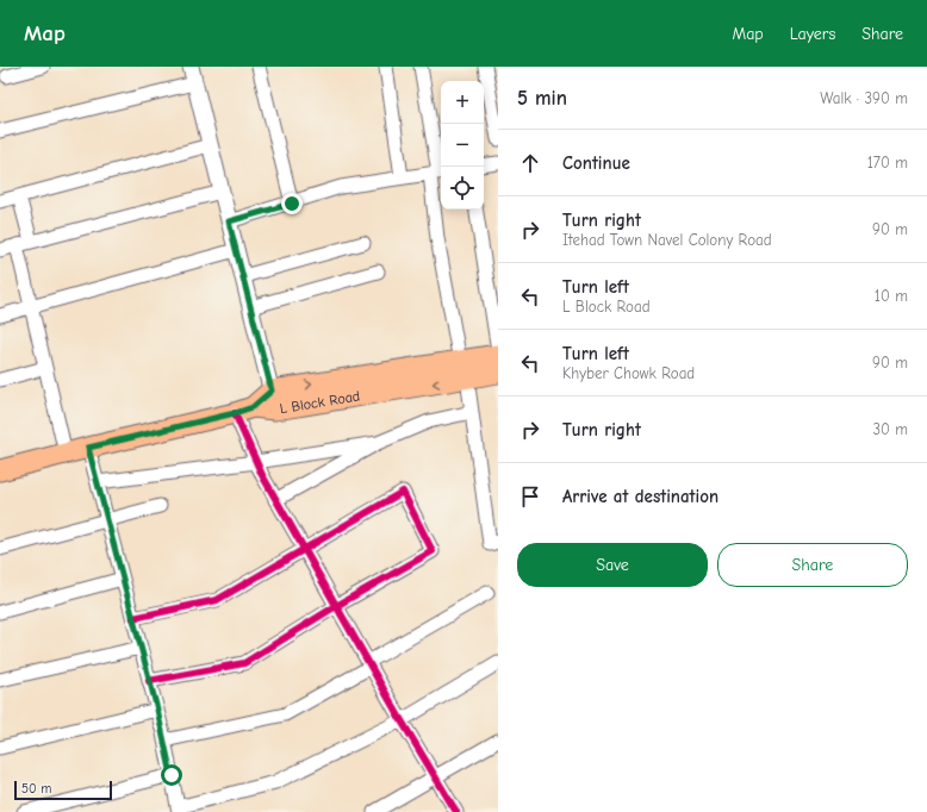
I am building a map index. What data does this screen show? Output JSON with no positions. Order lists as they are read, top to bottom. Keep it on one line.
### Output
{"streets":{"main road":["L Block Road"]},"scale_bar":"50 m","page":{"header":"Map","nav":["Map","Layers","Share"],"heading":["5 min","Walk · 390 m"],"map_buttons":["+","−"],"list":[["Continue","170 m"],["Turn right","Itehad Town Navel Colony Road","90 m"],["Turn left","L Block Road","10 m"],["Turn left","Khyber Chowk Road","90 m"],["Turn right","30 m"],"Arrive at destination"],"buttons":["Save","Share"],"scale":"50 m"}}
